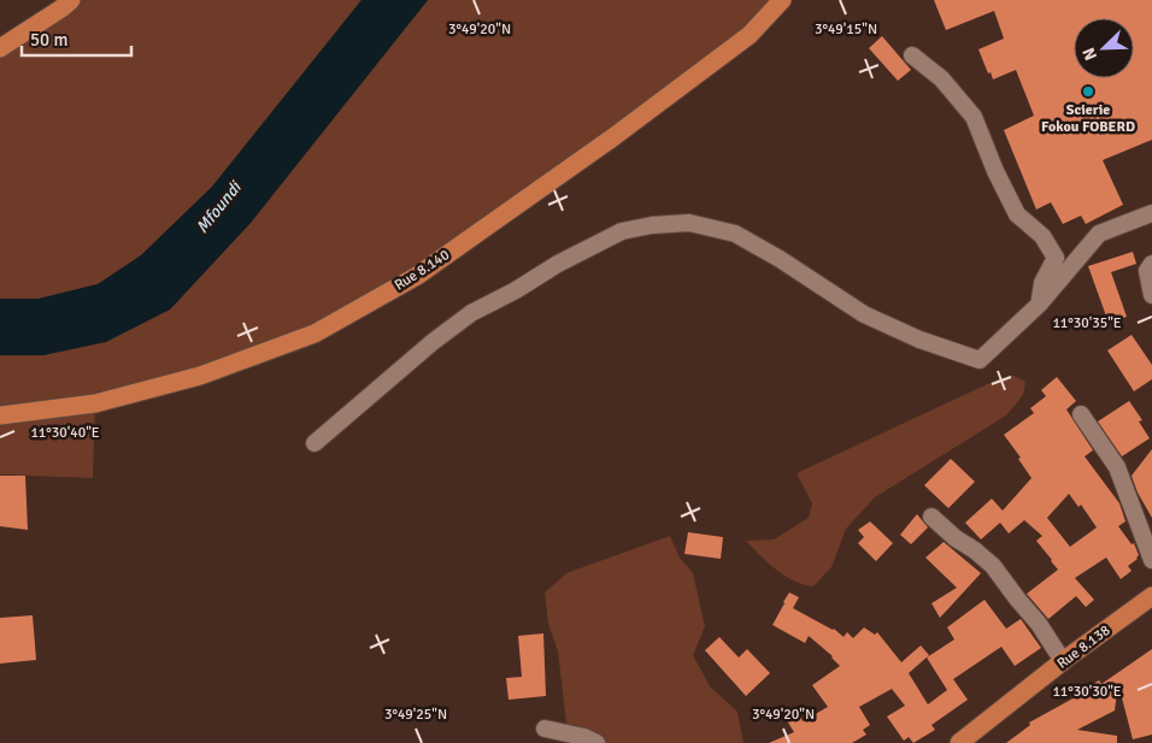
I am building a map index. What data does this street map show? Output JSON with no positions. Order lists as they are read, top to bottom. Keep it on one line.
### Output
{"streets":{"main road":["Rue 8.140","Rue 8.138"]},"water":["Mfoundi"],"places":["Scierie Fokou FOBERD"],"scale_bar":"50 m","north":"bottom left","coordinates":["3°49'20\"N","3°49'15\"N","11°30'35\"E","11°30'40\"E","11°30'30\"E","3°49'25\"N"]}
